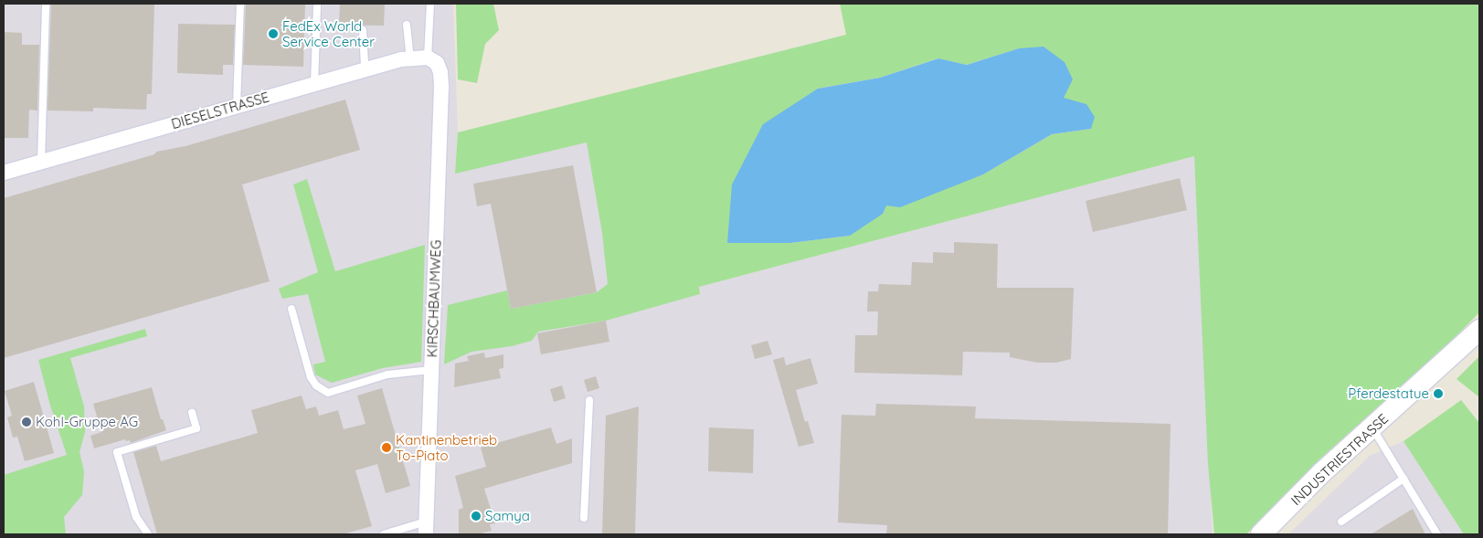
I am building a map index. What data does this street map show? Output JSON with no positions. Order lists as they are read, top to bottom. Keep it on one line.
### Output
{"streets":{"main road":["INDUSTRIESTRASSE"],"street":["DIESELSTRASSE","KIRSCHBAUMWEG"]},"crossings":[["DIESELSTRASSE","KIRSCHBAUMWEG"]],"places":["FedEx World Service Center","Pferdestatue","Kohl-Gruppe AG","Kantinenbetrieb To-Piato","Samya"]}
